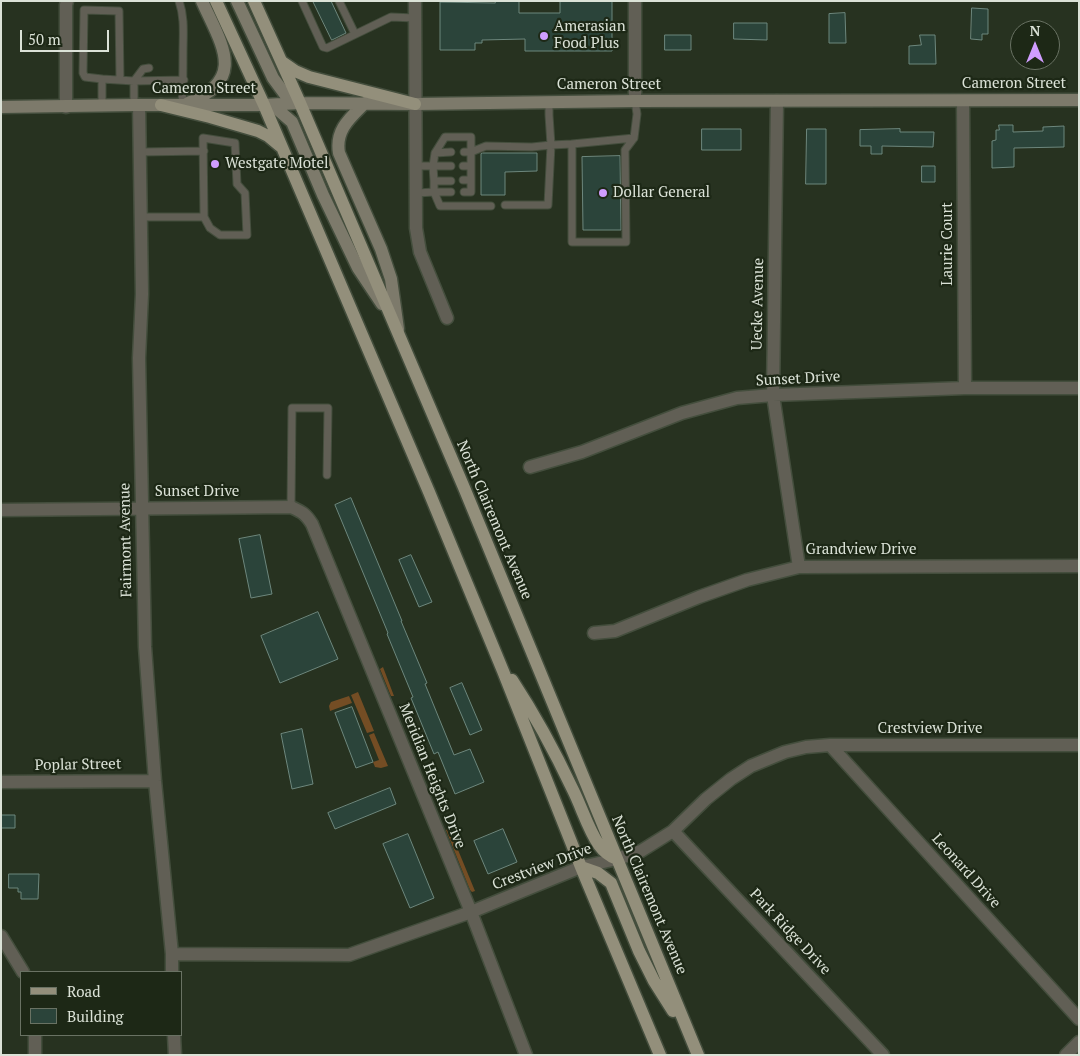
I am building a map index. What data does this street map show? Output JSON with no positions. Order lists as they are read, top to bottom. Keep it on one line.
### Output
{"streets":{"main road":["Cameron Street","North Clairemont Avenue"],"street":["Laurie Court","Uecke Avenue","Sunset Drive","Fairmont Avenue","Grandview Drive","Crestview Drive","Poplar Street","Meridian Heights Drive","Leonard Drive","Park Ridge Drive"]},"crossings":[["Cameron Street","Laurie Court"],["Cameron Street","Uecke Avenue"],["Cameron Street","North Clairemont Avenue"],["Cameron Street","Fairmont Avenue"],["Laurie Court","Sunset Drive"],["Uecke Avenue","Sunset Drive"],["Uecke Avenue","Grandview Drive"],["Sunset Drive","Fairmont Avenue"],["Sunset Drive","Meridian Heights Drive"],["North Clairemont Avenue","Crestview Drive"],["Fairmont Avenue","Crestview Drive"],["Fairmont Avenue","Poplar Street"],["Crestview Drive","Meridian Heights Drive"],["Crestview Drive","Leonard Drive"],["Crestview Drive","Park Ridge Drive"]],"places":["Amerasian Food Plus","Westgate Motel","Dollar General"],"legend":["Road","Building"],"scale_bar":"50 m","north":"top"}
